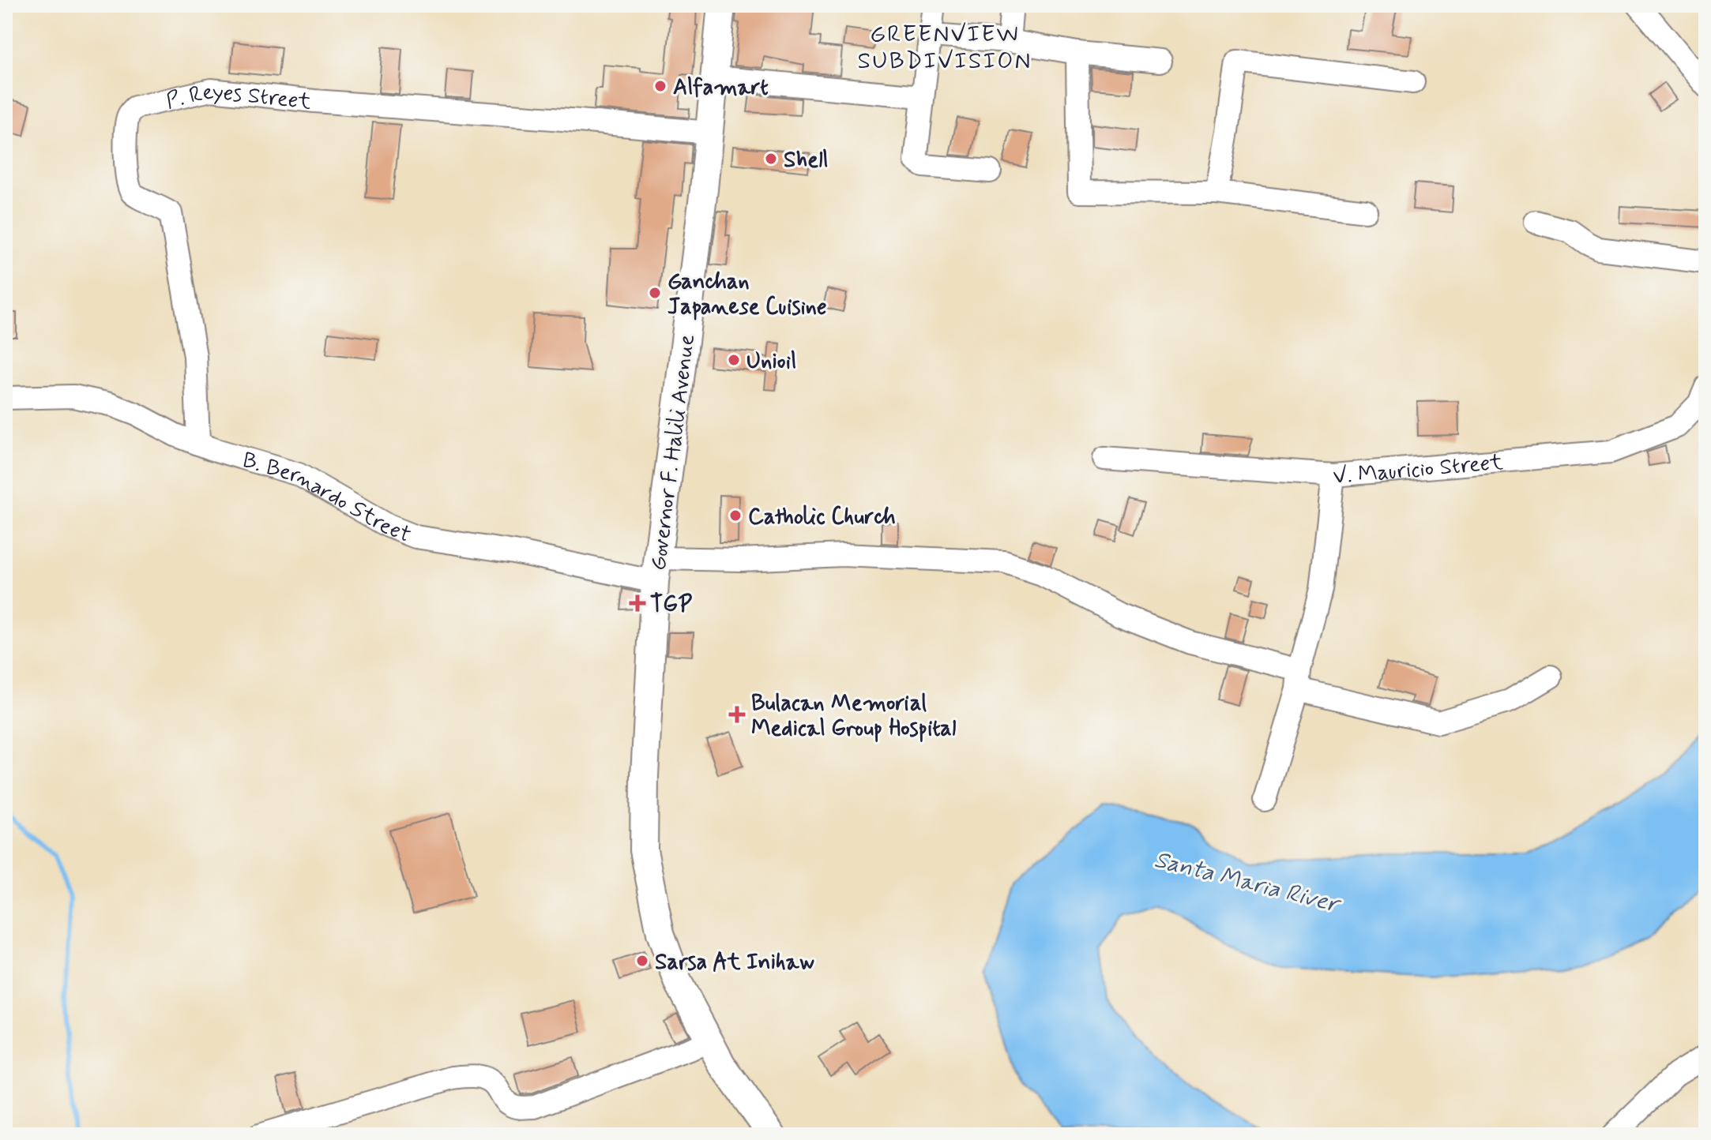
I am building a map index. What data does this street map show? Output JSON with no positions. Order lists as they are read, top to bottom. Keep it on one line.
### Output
{"streets":{"main road":["Governor F. Halili Avenue"],"street":["P. Reyes Street","V. Mauricio Street","B. Bernardo Street"]},"crossings":[["P. Reyes Street","Governor F. Halili Avenue"],["P. Reyes Street","B. Bernardo Street"],["Governor F. Halili Avenue","B. Bernardo Street"]],"districts":["GREENVIEW SUBDIVISION"],"water":["Santa Maria River"],"places":{"other":["Alfamart","Shell","Ganchan Japanese Cuisine","Unioil","Catholic Church","Sarsa At Inihaw"],"health":["TGP","Bulacan Memorial Medical Group Hospital"]}}
